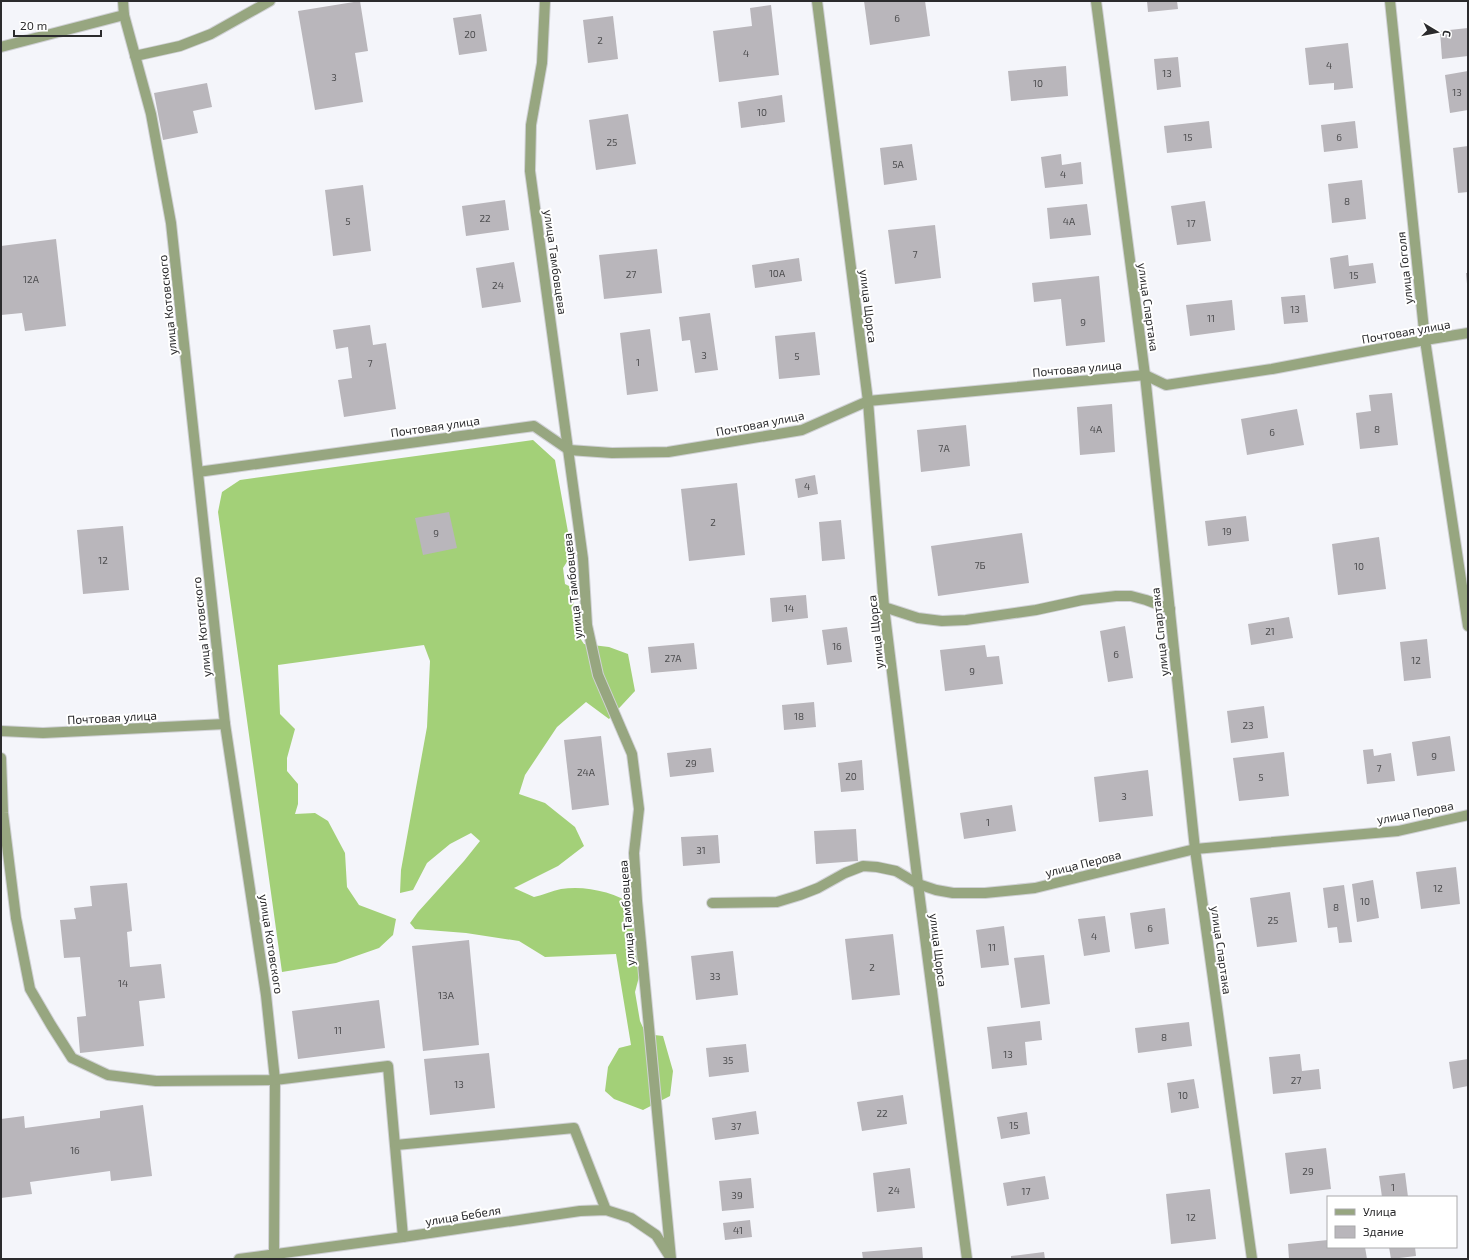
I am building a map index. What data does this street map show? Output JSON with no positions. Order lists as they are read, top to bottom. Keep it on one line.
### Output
{"streets":{"street":["улица Тамбовцева","улица Гоголя","улица Котовского","улица Щорса","улица Спартака","Почтовая улица","улица Перова","улица Бебеля"]},"crossings":[["улица Тамбовцева","Почтовая улица"],["улица Тамбовцева","улица Бебеля"],["улица Гоголя","Почтовая улица"],["улица Котовского","Почтовая улица"],["улица Котовского","улица Бебеля"],["улица Щорса","Почтовая улица"],["улица Щорса","улица Перова"],["улица Спартака","Почтовая улица"],["улица Спартака","улица Перова"]],"house_numbers":["6","20","2","4","4","13","3","10","13","10","15","6","25","5А","4","8","22","5","4А","17","7","10А","27","15","12А","24","13","11","9","3","5","1","7","4А","8","6","7А","4","2","19","9","12","7Б","10","14","21","16","6","27А","12","9","18","23","9","29","7","24А","20","5","3","1","31","12","10","8","25","6","4","11","2","33","14","13А","11","8","13","35","27","13","10","22","15","37","16","29","1","24","17","39","12","41"],"legend":["Улица","Здание"],"scale_bar":"20 m","north":"right"}
